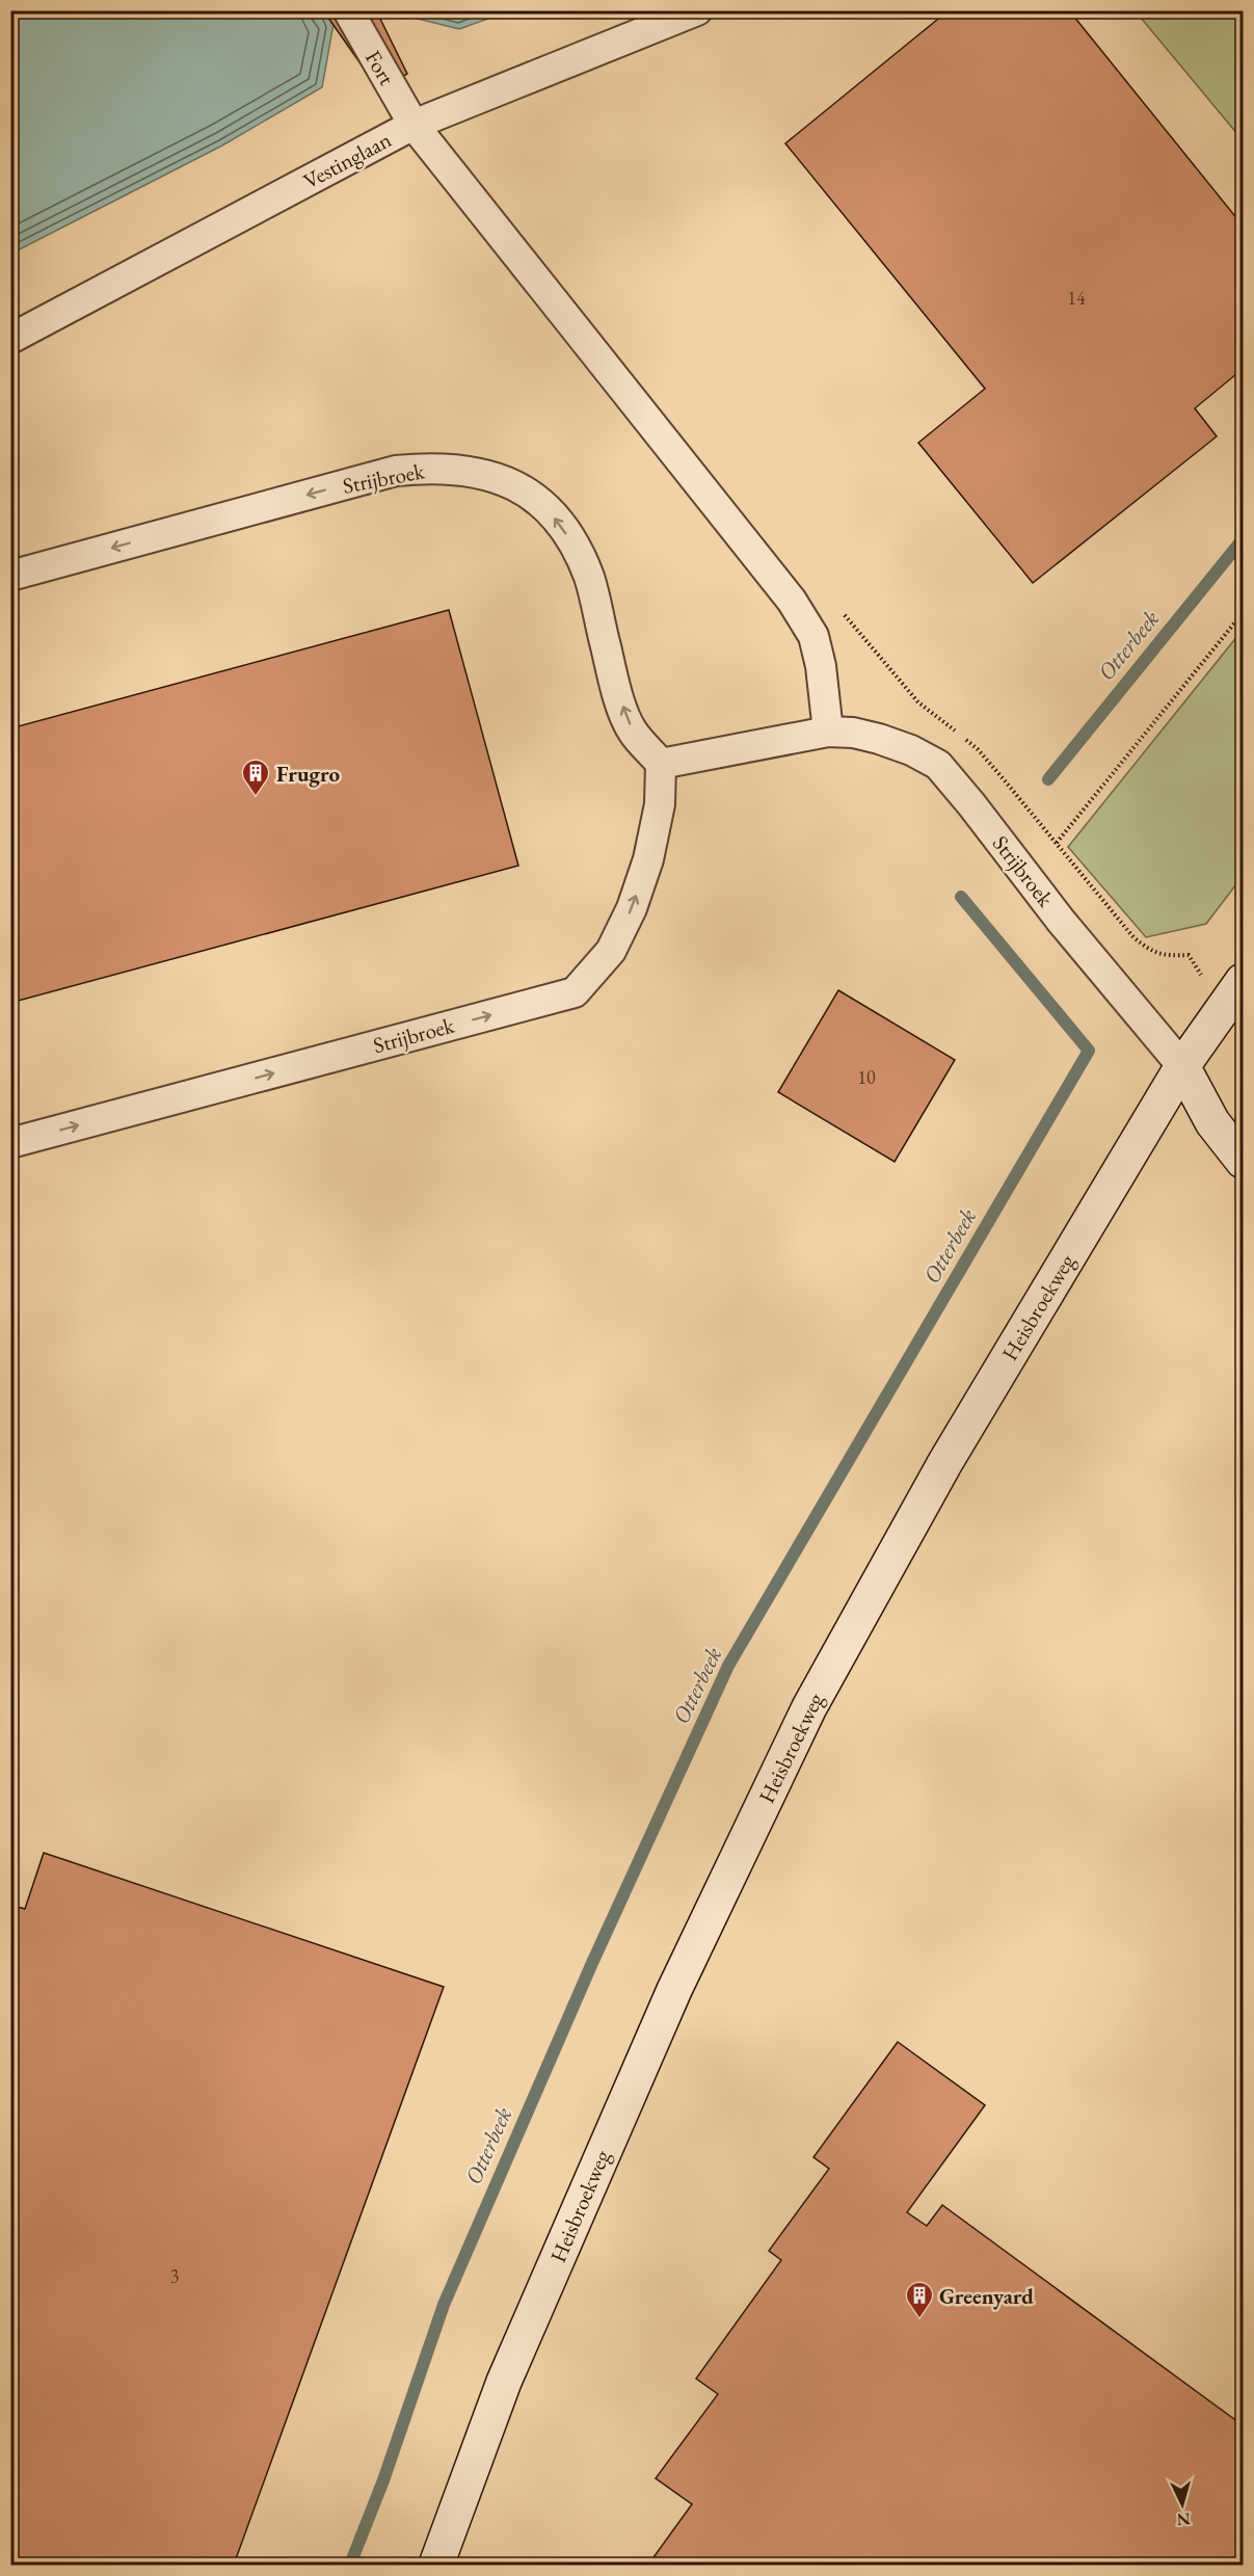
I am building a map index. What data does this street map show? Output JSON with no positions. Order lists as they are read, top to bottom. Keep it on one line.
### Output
{"streets":{"main road":["Heisbroekweg"],"street":["Fort","Vestinglaan","Strijbroek"]},"crossings":[["Fort","Vestinglaan"],["Strijbroek","Heisbroekweg"]],"water":["Otterbeek"],"places":{"building":["Frugro","Greenyard"]},"house_numbers":["14","10","3"],"north":"bottom"}
